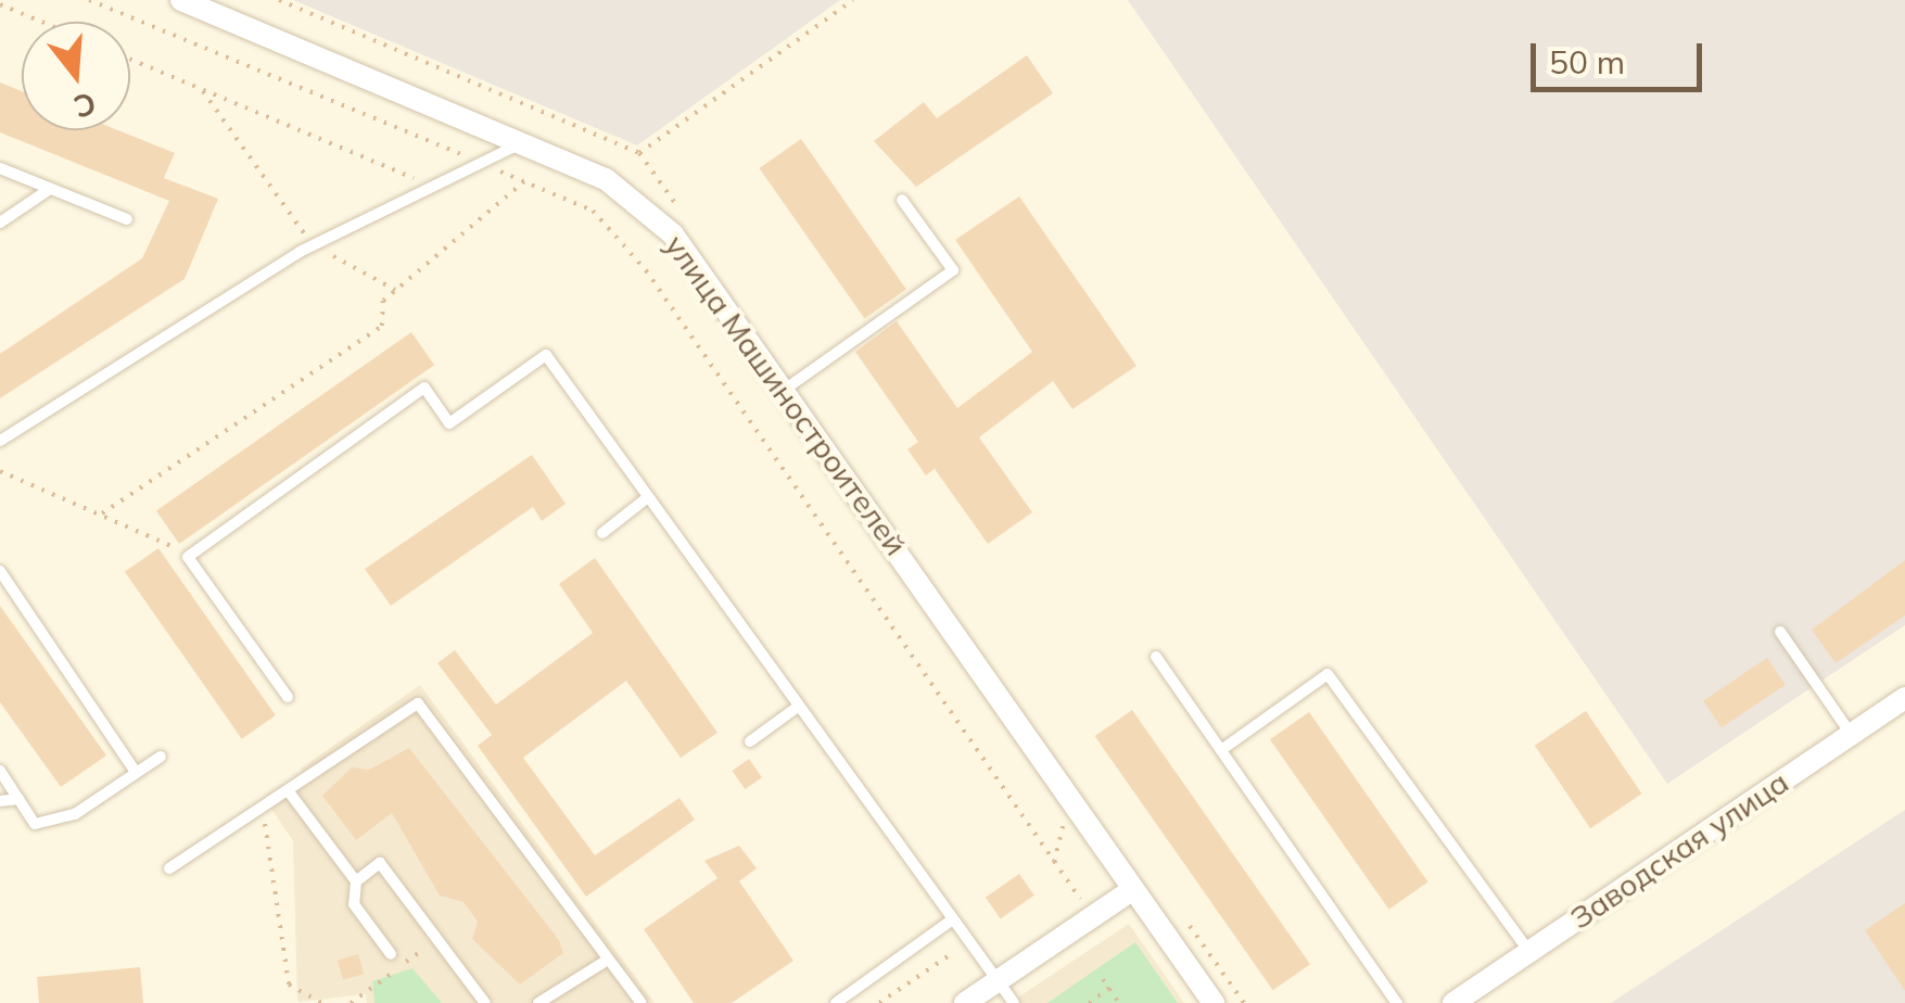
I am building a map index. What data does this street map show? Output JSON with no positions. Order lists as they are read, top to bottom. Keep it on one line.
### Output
{"streets":{"street":["улица Машиностроителей","Заводская улица"]},"scale_bar":"50 m","north":"bottom"}
